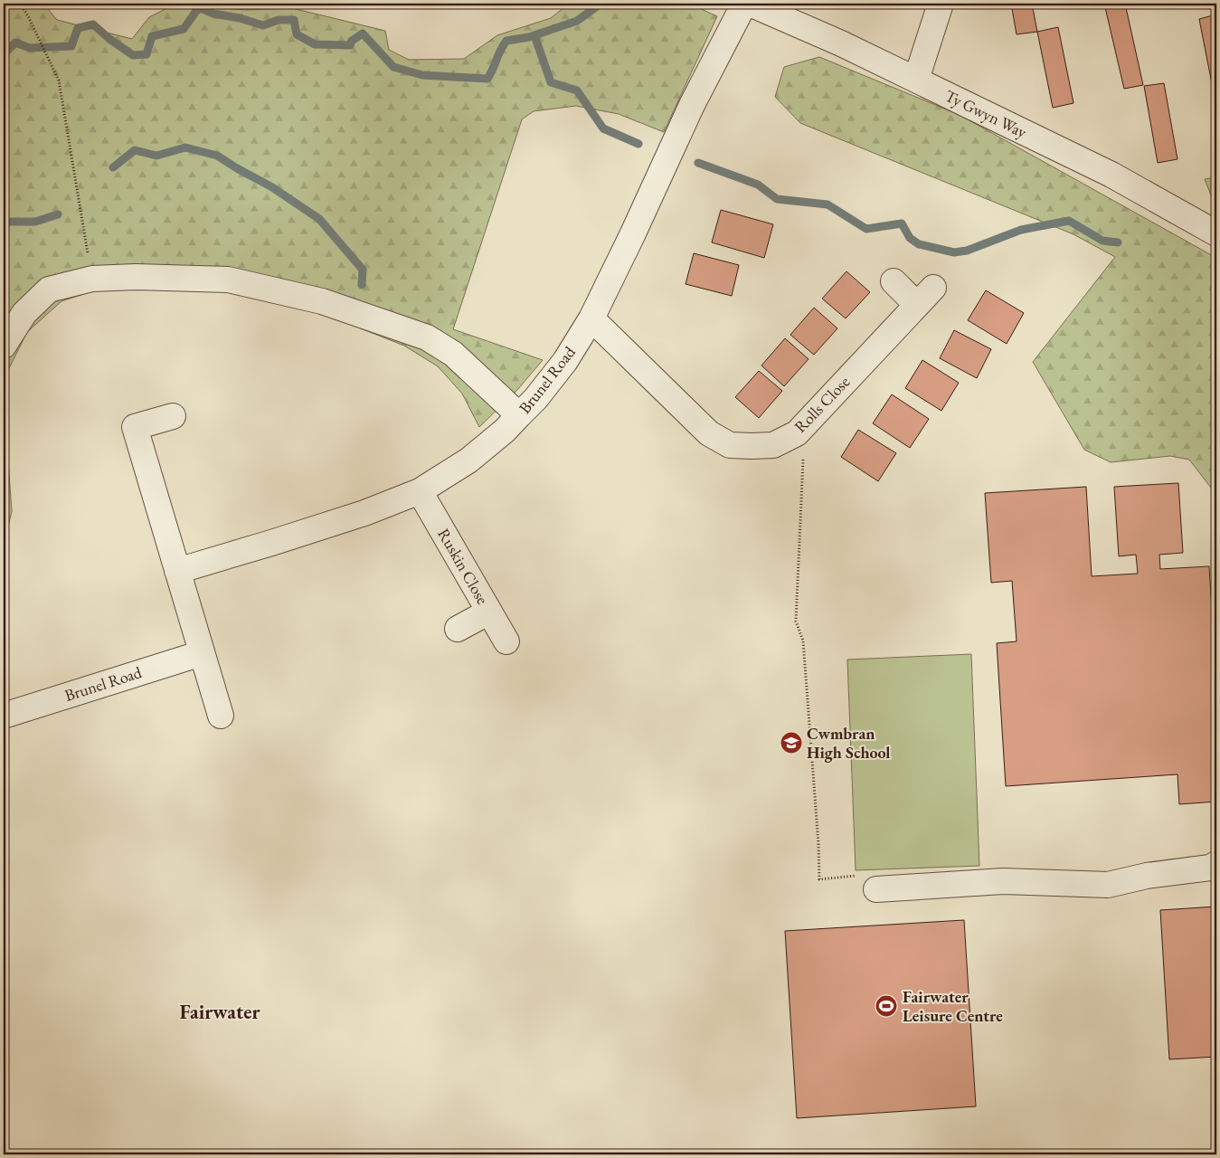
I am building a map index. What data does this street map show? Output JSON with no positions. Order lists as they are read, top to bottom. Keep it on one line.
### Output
{"streets":{"street":["Ty Gwyn Way","Brunel Road","Rolls Close","Ruskin Close"]},"crossings":[["Brunel Road","Rolls Close"],["Brunel Road","Ruskin Close"]],"districts":["Fairwater"],"places":{"school or university":["Cwmbran High School"],"sports":["Fairwater Leisure Centre"]}}
